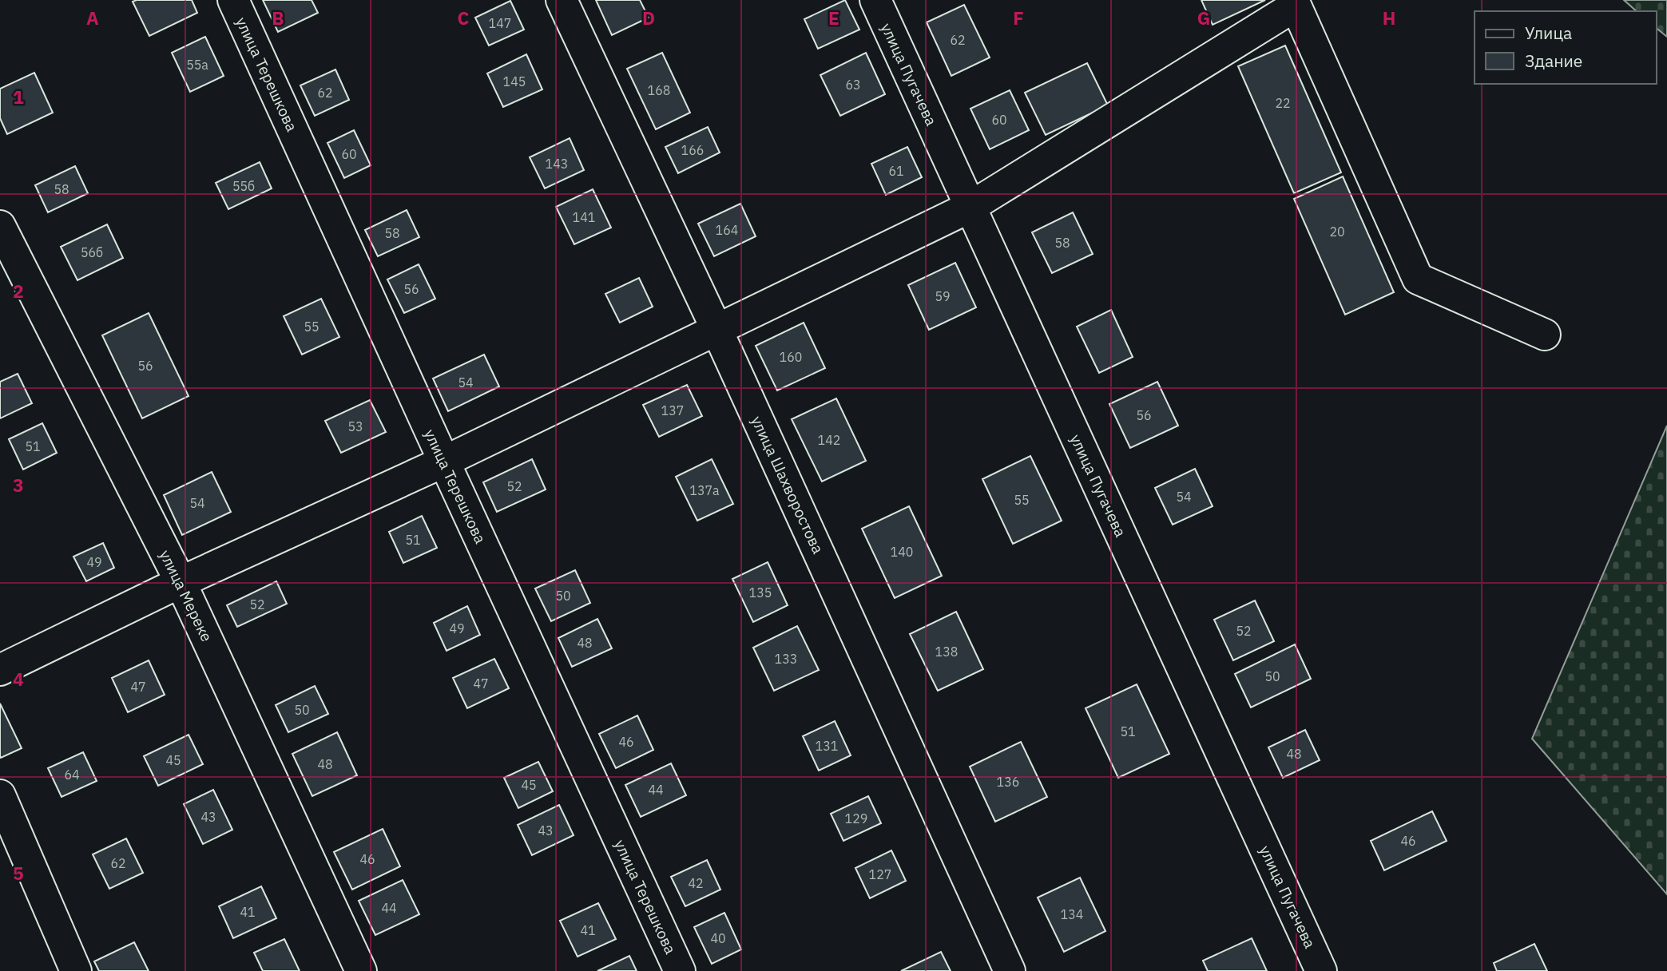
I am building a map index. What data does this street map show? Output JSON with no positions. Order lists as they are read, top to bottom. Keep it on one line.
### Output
{"streets":{"street":["улица Терешкова","улица Пугачева","улица Шахворостова","улица Мереке"]},"house_numbers":["147","62","55а","145","63","168","62","22","60","166","60","143","61","55б","58","141","164","20","58","58","56б","56","59","55","160","56","54","137","56","53","142","51","52","137а","54","55","54","51","140","49","135","50","52","49","52","48","138","133","50","47","47","50","51","46","131","48","45","48","64","136","45","44","43","129","43","46","46","62","127","42","44","41","134","41","40"],"legend":["Улица","Здание"],"grid":{"columns":["A","B","C","D","E","F","G","H"],"rows":["1","2","3","4","5"]}}
